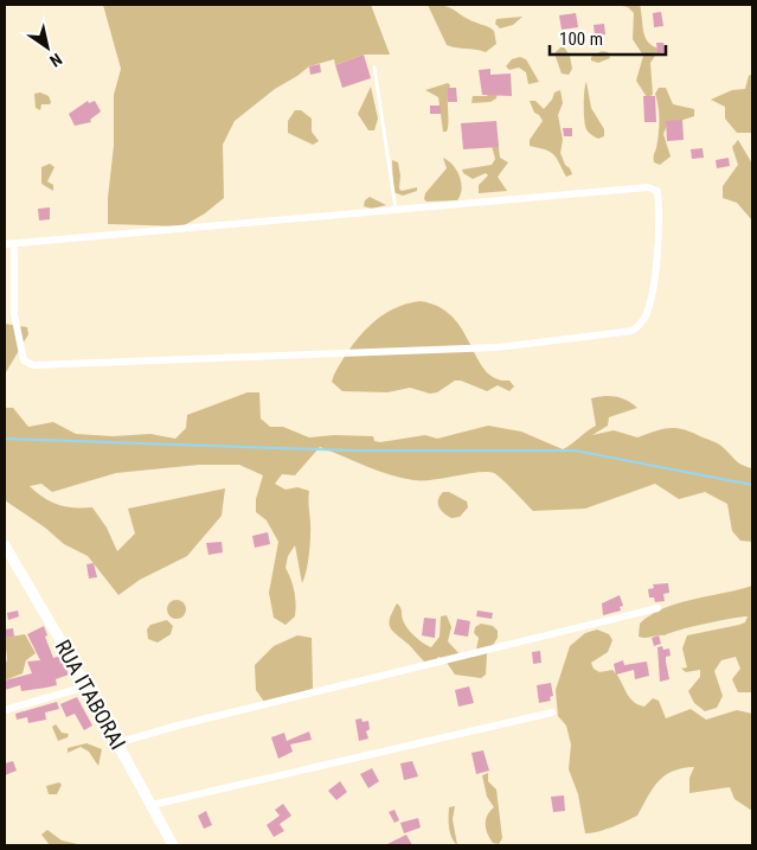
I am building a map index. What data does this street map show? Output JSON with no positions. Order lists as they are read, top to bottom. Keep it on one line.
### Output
{"streets":{"street":["RUA ITABORAI"]},"scale_bar":"100 m","north":"bottom right"}
